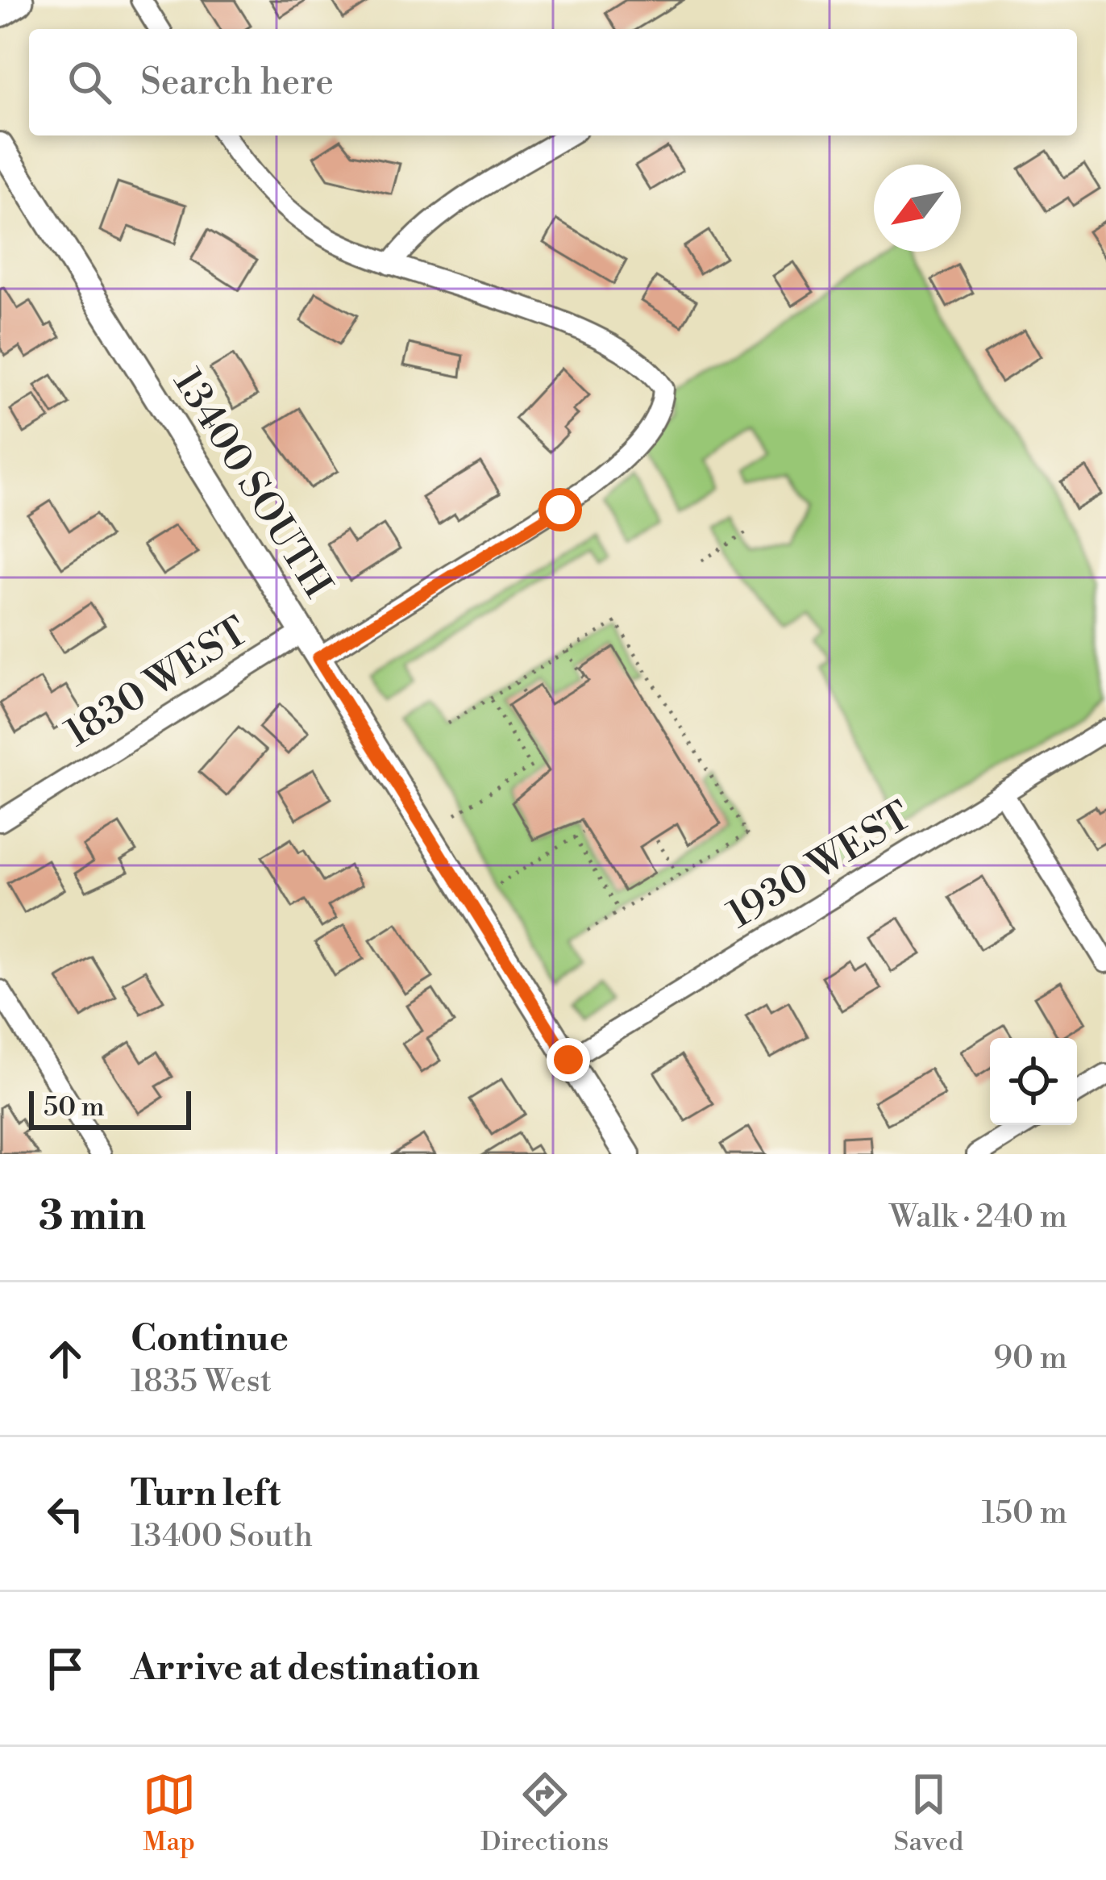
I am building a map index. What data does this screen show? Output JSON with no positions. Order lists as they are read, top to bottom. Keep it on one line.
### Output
{"streets":{"street":["13400 SOUTH","1830 WEST","1930 WEST"]},"crossings":[["13400 SOUTH","1830 WEST"],["13400 SOUTH","1930 WEST"]],"scale_bar":"50 m","north":"bottom left","page":{"search":"Search here","scale":"50 m","heading":["3 min","Walk · 240 m"],"list":[["Continue","1835 West","90 m"],["Turn left","13400 South","150 m"],"Arrive at destination"],"nav":["Map","Directions","Saved"]}}
